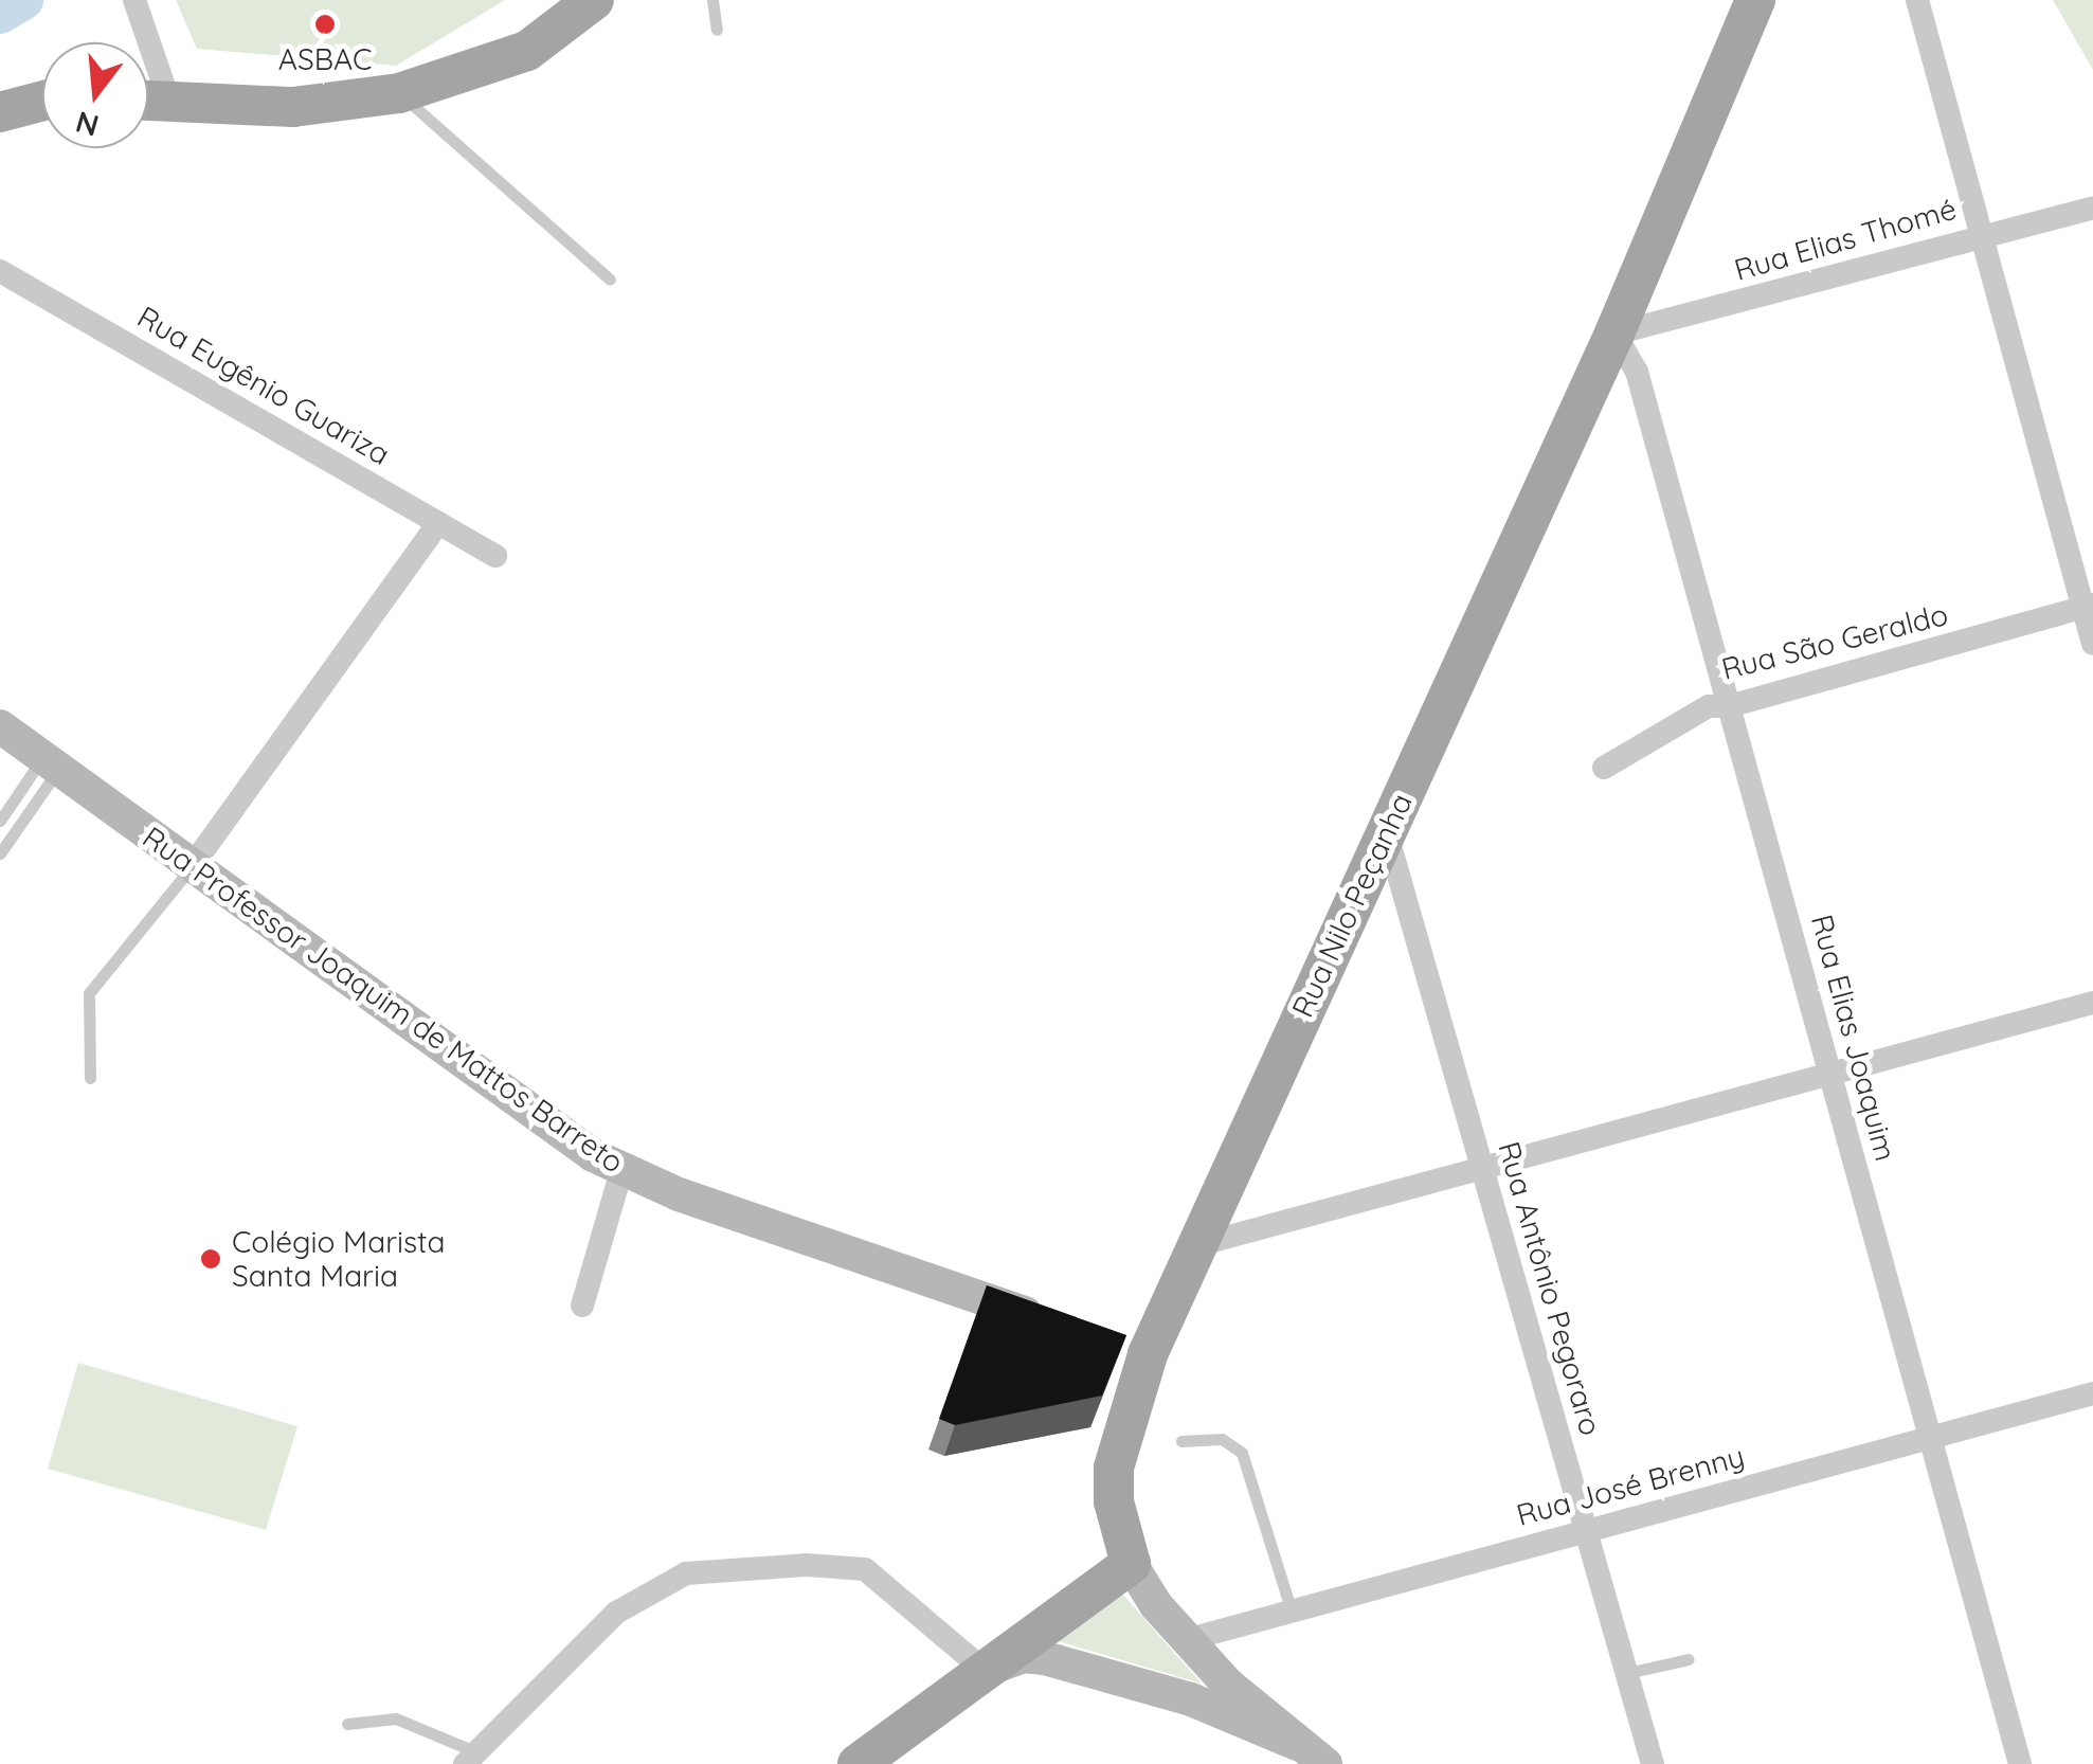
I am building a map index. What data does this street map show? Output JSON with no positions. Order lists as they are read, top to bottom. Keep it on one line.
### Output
{"streets":{"main road":["Rua Nilo Peçanha","Rua Professor Joaquim de Mattos Barreto"],"street":["Rua Elias Thomé","Rua Eugênio Guariza","Rua São Geraldo","Rua Elias Joaquim","Rua Antônio Pegoraro","Rua José Brenny"]},"crossings":[["Rua Elias Thomé","Rua Nilo Peçanha"],["Rua Elias Thomé","Rua Elias Joaquim"],["Rua São Geraldo","Rua Elias Joaquim"],["Rua Nilo Peçanha","Rua Elias Joaquim"],["Rua Nilo Peçanha","Rua Antônio Pegoraro"],["Rua Nilo Peçanha","Rua José Brenny"],["Rua Elias Joaquim","Rua José Brenny"],["Rua Antônio Pegoraro","Rua José Brenny"]],"places":["ASBAC","Colégio Marista Santa Maria"],"north":"bottom"}
